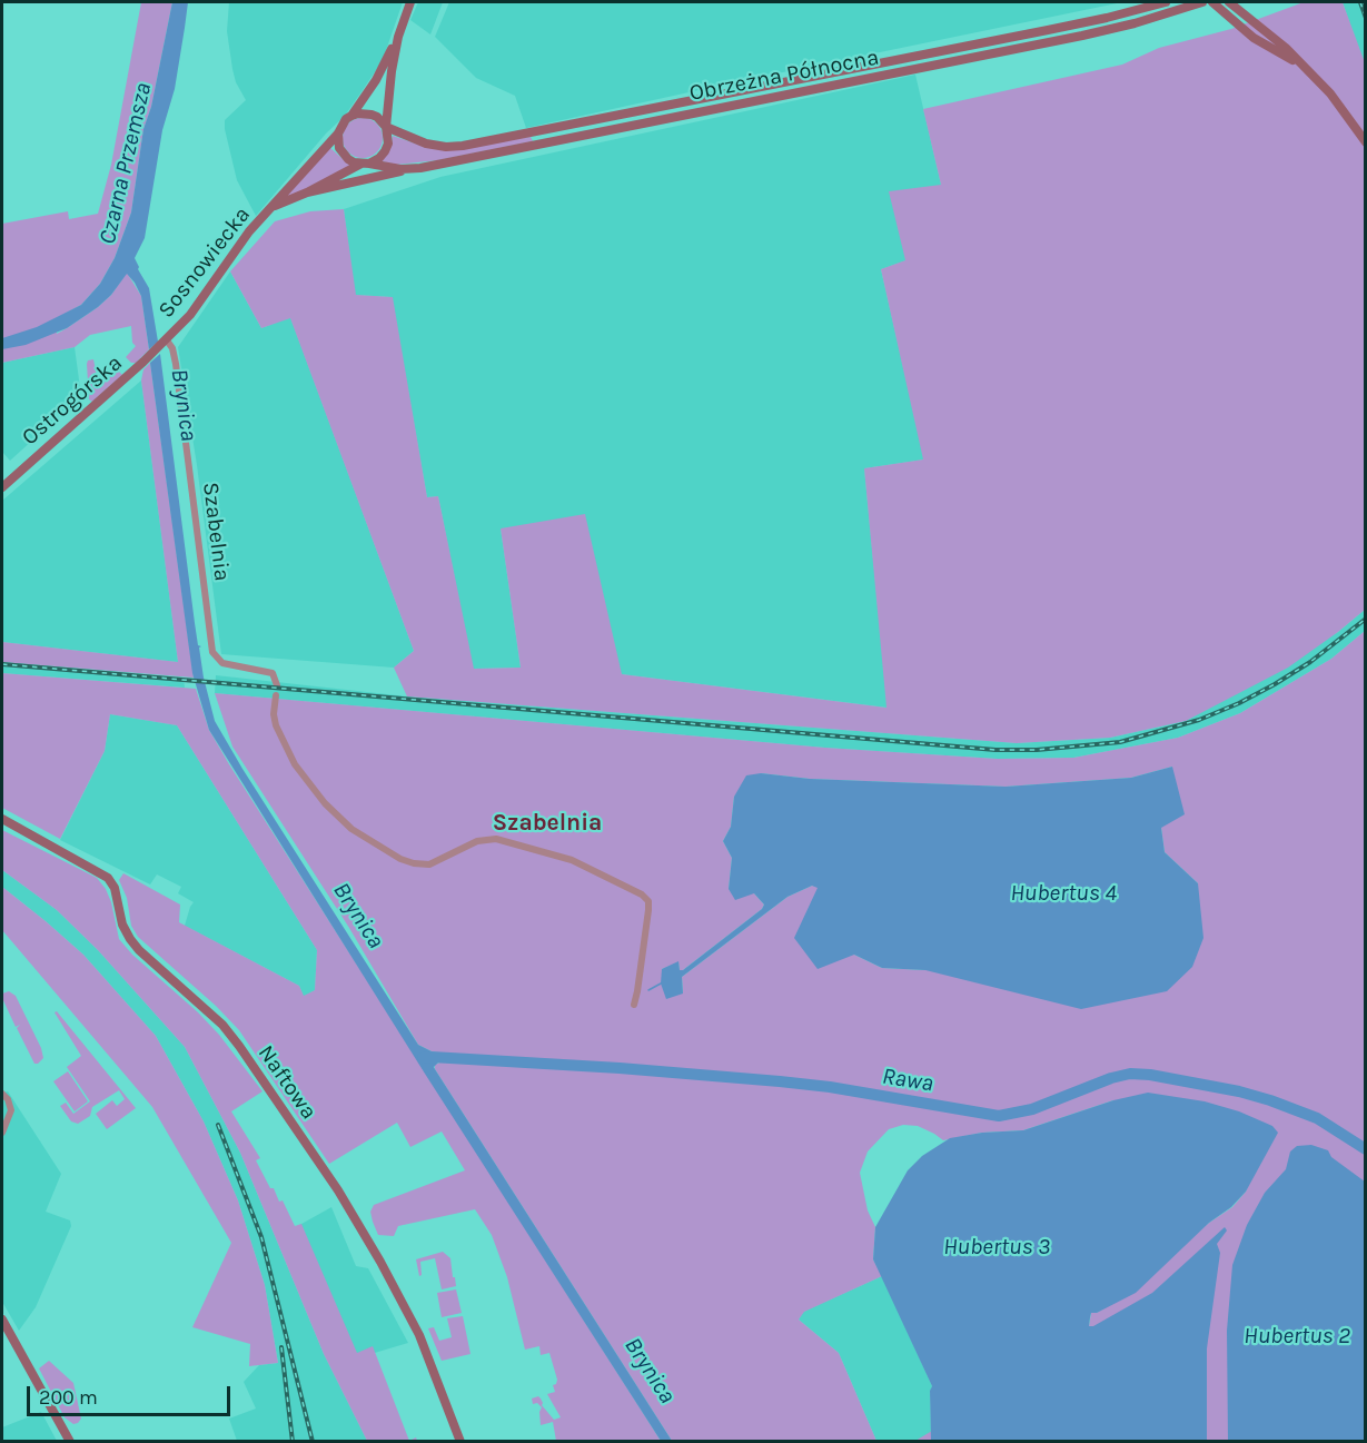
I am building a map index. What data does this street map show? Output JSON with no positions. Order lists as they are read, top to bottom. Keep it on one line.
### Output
{"streets":{"street":["Obrzeżna Północna","Sosnowiecka","Ostrogórska","Szabelnia","Naftowa"]},"crossings":[["Obrzeżna Północna","Sosnowiecka"],["Sosnowiecka","Ostrogórska"],["Sosnowiecka","Szabelnia"],["Ostrogórska","Szabelnia"]],"districts":["Szabelnia"],"water":["Czarna Przemsza","Brynica","Hubertus 4","Rawa","Hubertus 3","Hubertus 2"],"scale_bar":"200 m"}
